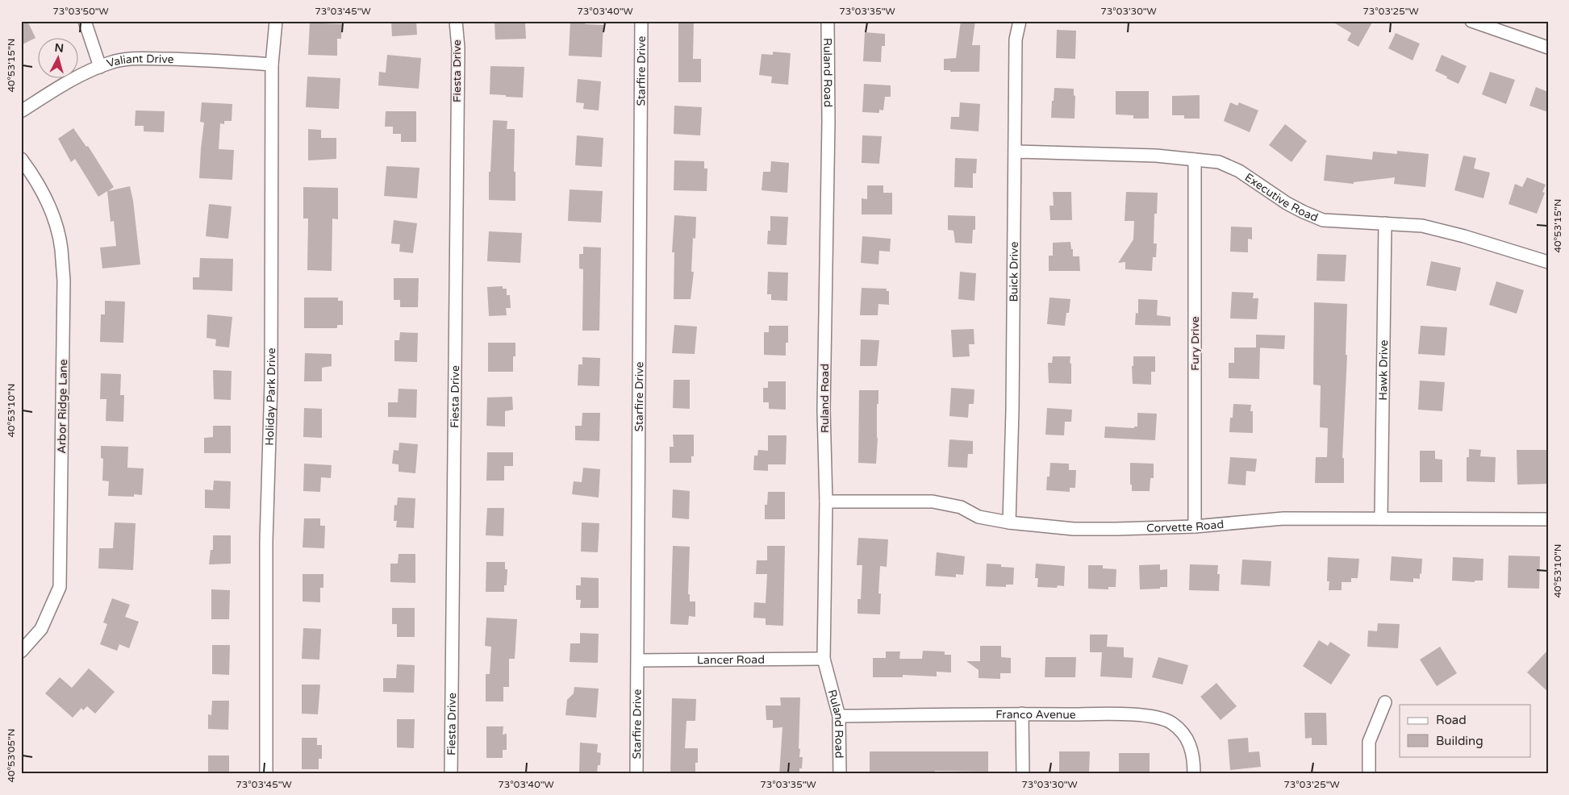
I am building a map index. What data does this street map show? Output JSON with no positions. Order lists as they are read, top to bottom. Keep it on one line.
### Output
{"streets":{"street":["Valiant Drive","Fiesta Drive","Starfire Drive","Ruland Road","Executive Road","Buick Drive","Fury Drive","Hawk Drive","Holiday Park Drive","Arbor Ridge Lane","Corvette Road","Lancer Road","Franco Avenue"]},"crossings":[["Valiant Drive","Holiday Park Drive"],["Starfire Drive","Lancer Road"],["Ruland Road","Corvette Road"],["Ruland Road","Lancer Road"],["Ruland Road","Franco Avenue"],["Executive Road","Buick Drive"],["Executive Road","Fury Drive"],["Executive Road","Hawk Drive"],["Buick Drive","Corvette Road"],["Fury Drive","Corvette Road"],["Hawk Drive","Corvette Road"]],"legend":["Road","Building"],"north":"top","coordinates":["73°03'50\"W","73°03'45\"W","73°03'40\"W","73°03'35\"W","73°03'30\"W","73°03'25\"W","40°53'15\"N","40°53'10\"N","40°53'05\"N"]}
